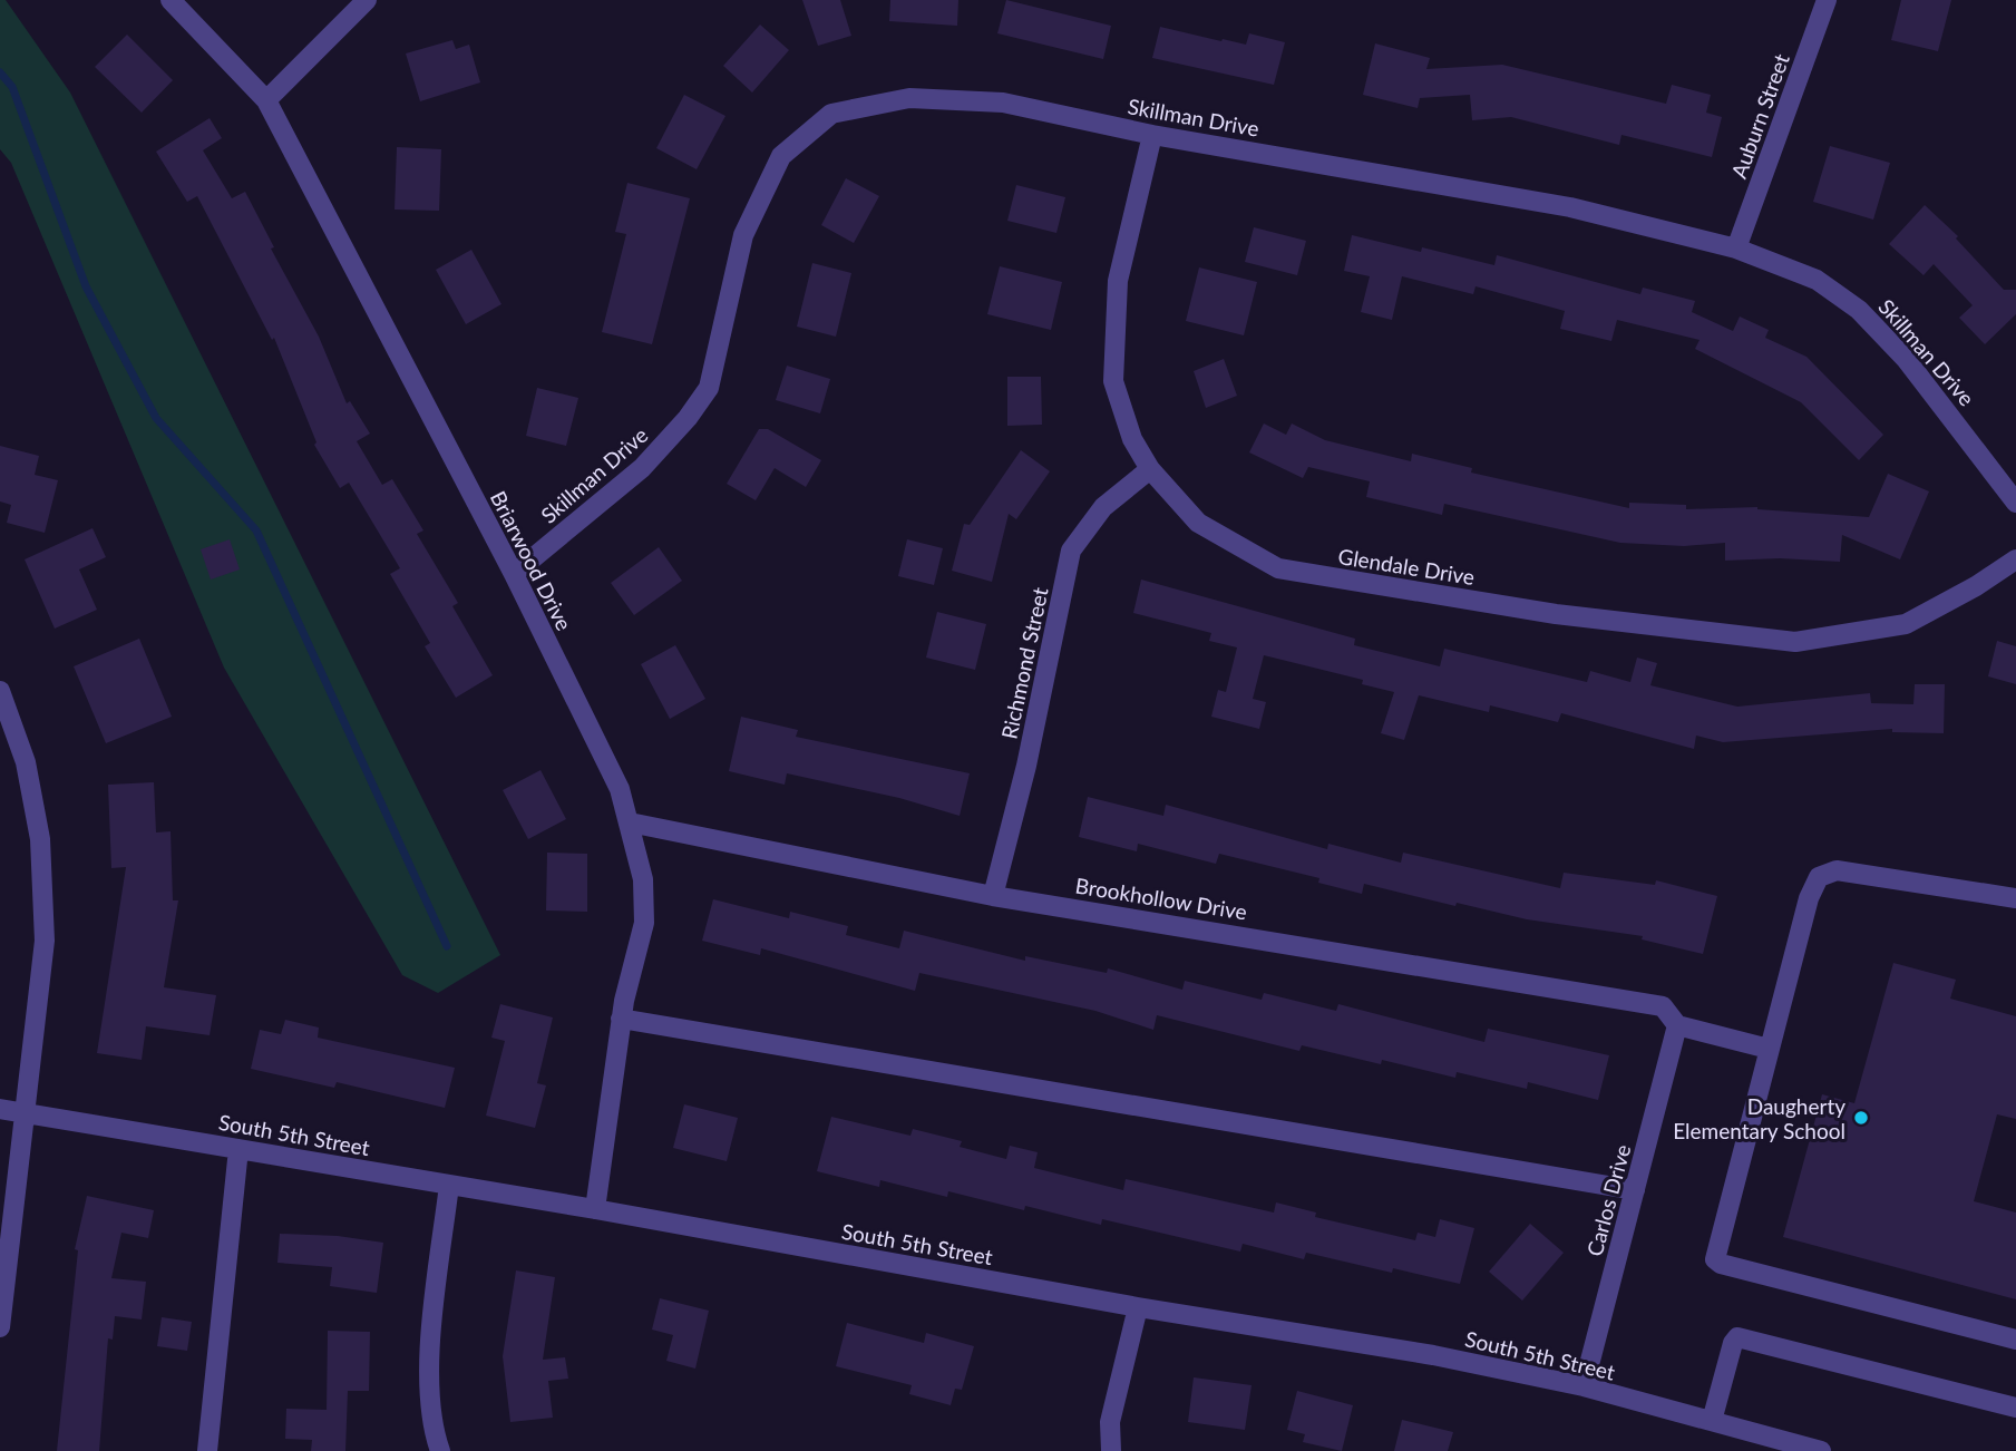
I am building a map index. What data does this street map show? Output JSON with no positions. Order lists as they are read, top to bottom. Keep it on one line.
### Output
{"streets":{"street":["Auburn Street","Skillman Drive","Briarwood Drive","Glendale Drive","Richmond Street","Brookhollow Drive","South 5th Street","Carlos Drive"]},"crossings":[["Auburn Street","Skillman Drive"],["Skillman Drive","Briarwood Drive"],["Skillman Drive","Glendale Drive"],["Briarwood Drive","Brookhollow Drive"],["Briarwood Drive","South 5th Street"],["Glendale Drive","Richmond Street"],["Richmond Street","Brookhollow Drive"],["Brookhollow Drive","Carlos Drive"],["South 5th Street","Carlos Drive"]],"places":["Daugherty Elementary School"]}
